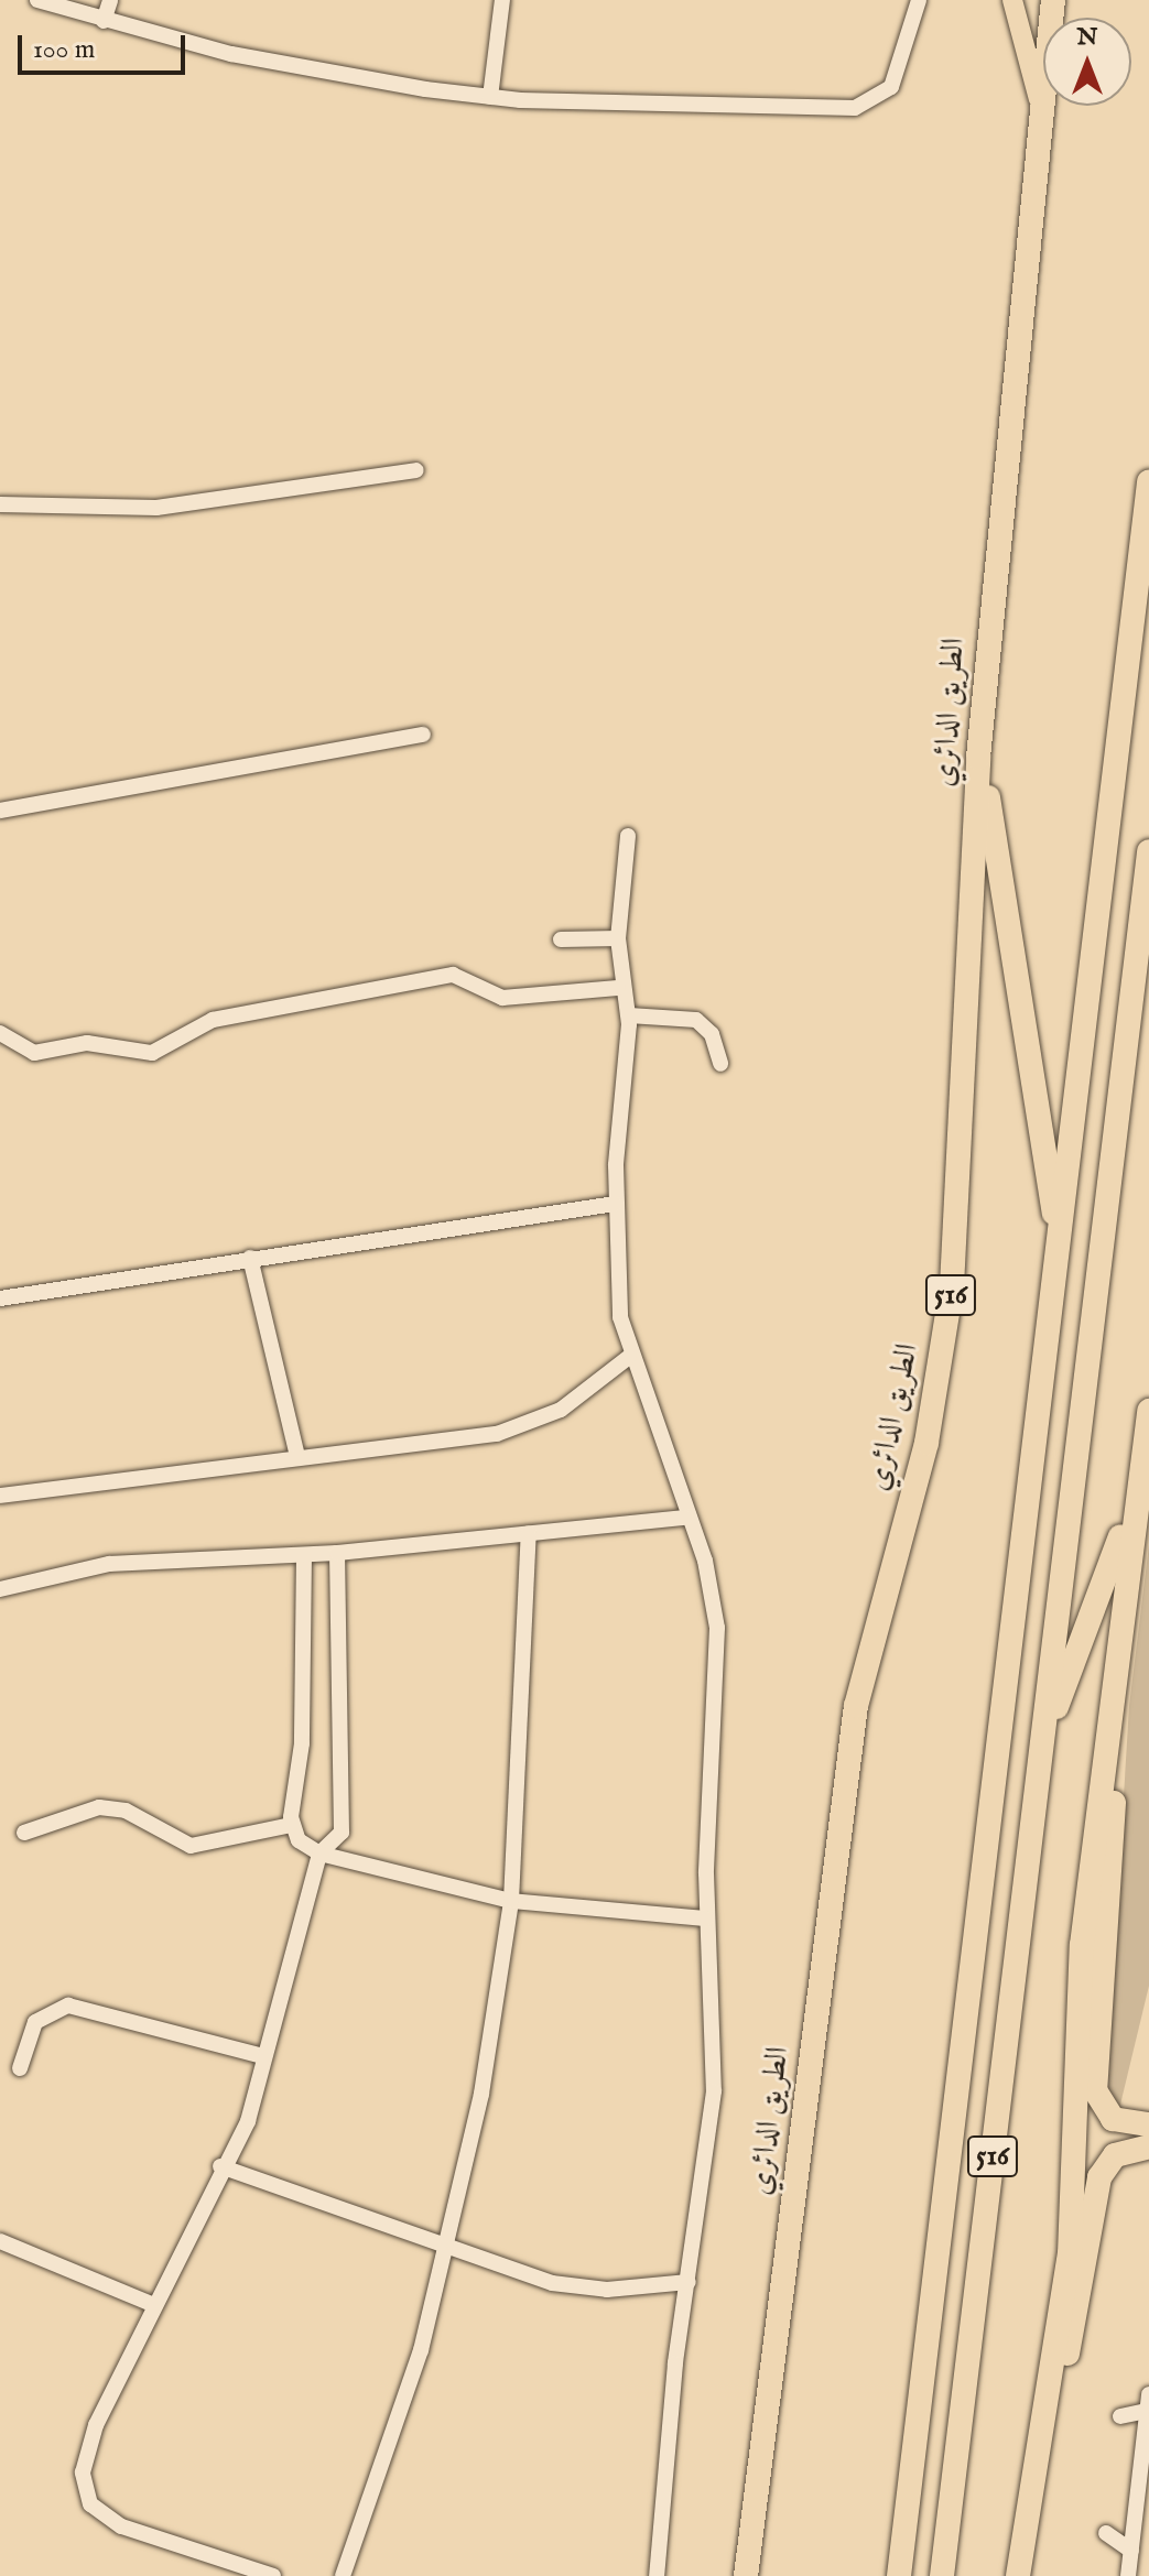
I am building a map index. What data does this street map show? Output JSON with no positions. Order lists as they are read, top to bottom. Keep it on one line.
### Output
{"streets":{"highway":["الطريق الدائري","516"]},"crossings":[["الطريق الدائري","516"]],"scale_bar":"100 m","north":"top"}
